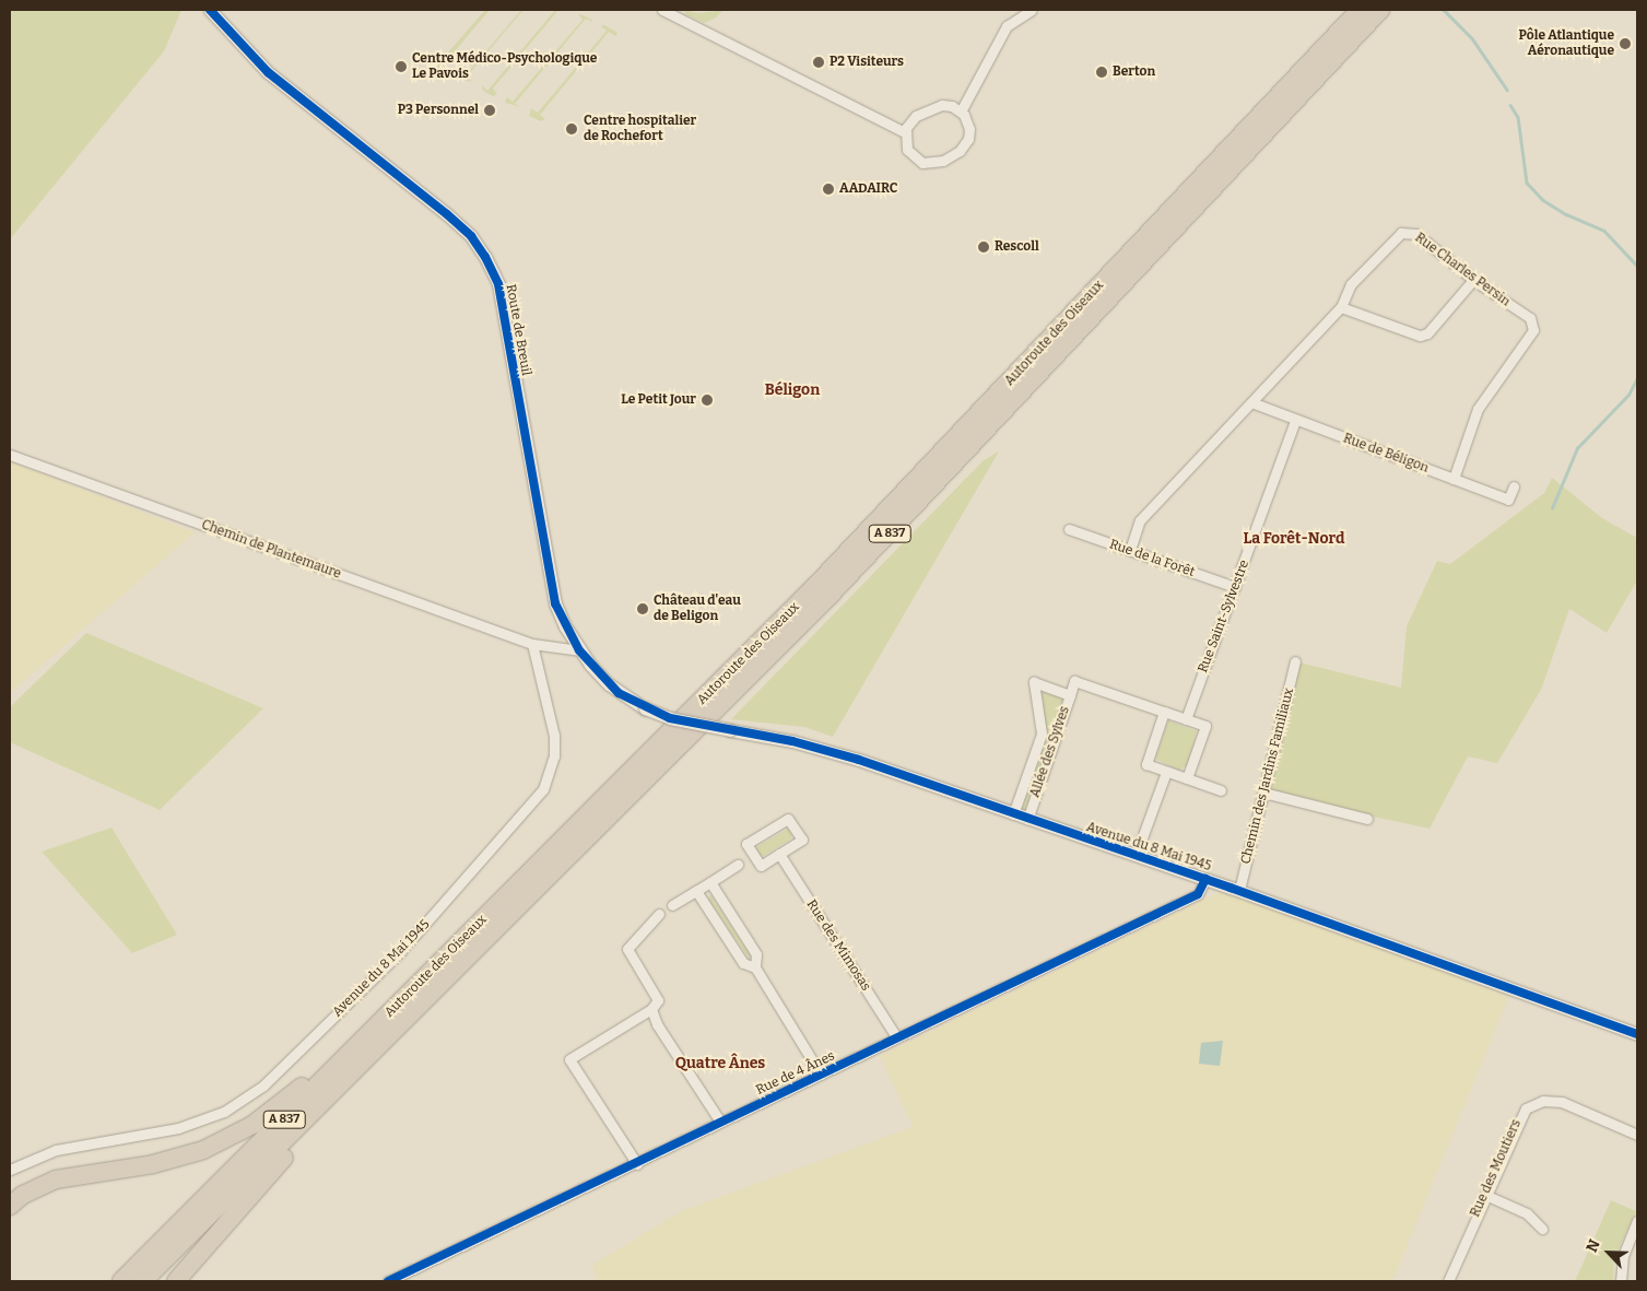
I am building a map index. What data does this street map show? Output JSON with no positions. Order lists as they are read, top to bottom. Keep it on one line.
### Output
{"streets":{"highway":["Autoroute des Oiseaux","A 837"],"street":["Rue Charles Persin","Route de Breuil","Rue de Béligon","Chemin de Plantemaure","Rue de la Forêt","Rue Saint-Sylvestre","Allée des Sylves","Chemin des Jardins Familiaux","Avenue du 8 Mai 1945","Rue des Mimosas","Rue de 4 Ânes","Rue des Moutiers"]},"crossings":[["Rue Charles Persin","Rue de Béligon"],["Rue Charles Persin","Rue de la Forêt"],["Route de Breuil","Avenue du 8 Mai 1945"],["Rue de Béligon","Rue Saint-Sylvestre"],["Chemin de Plantemaure","Avenue du 8 Mai 1945"],["Rue de la Forêt","Rue Saint-Sylvestre"],["Allée des Sylves","Avenue du 8 Mai 1945"],["Chemin des Jardins Familiaux","Avenue du 8 Mai 1945"],["Avenue du 8 Mai 1945","Rue de 4 Ânes"],["Rue des Mimosas","Rue de 4 Ânes"]],"districts":["Béligon","La Forêt-Nord","Quatre Ânes"],"places":["Pôle Atlantique Aéronautique","P2 Visiteurs","Centre Médico-Psychologique Le Pavois","Berton","P3 Personnel","Centre hospitalier de Rochefort","AADAIRC","Rescoll","Le Petit Jour","Château d'eau de Beligon"],"north":"top left"}
